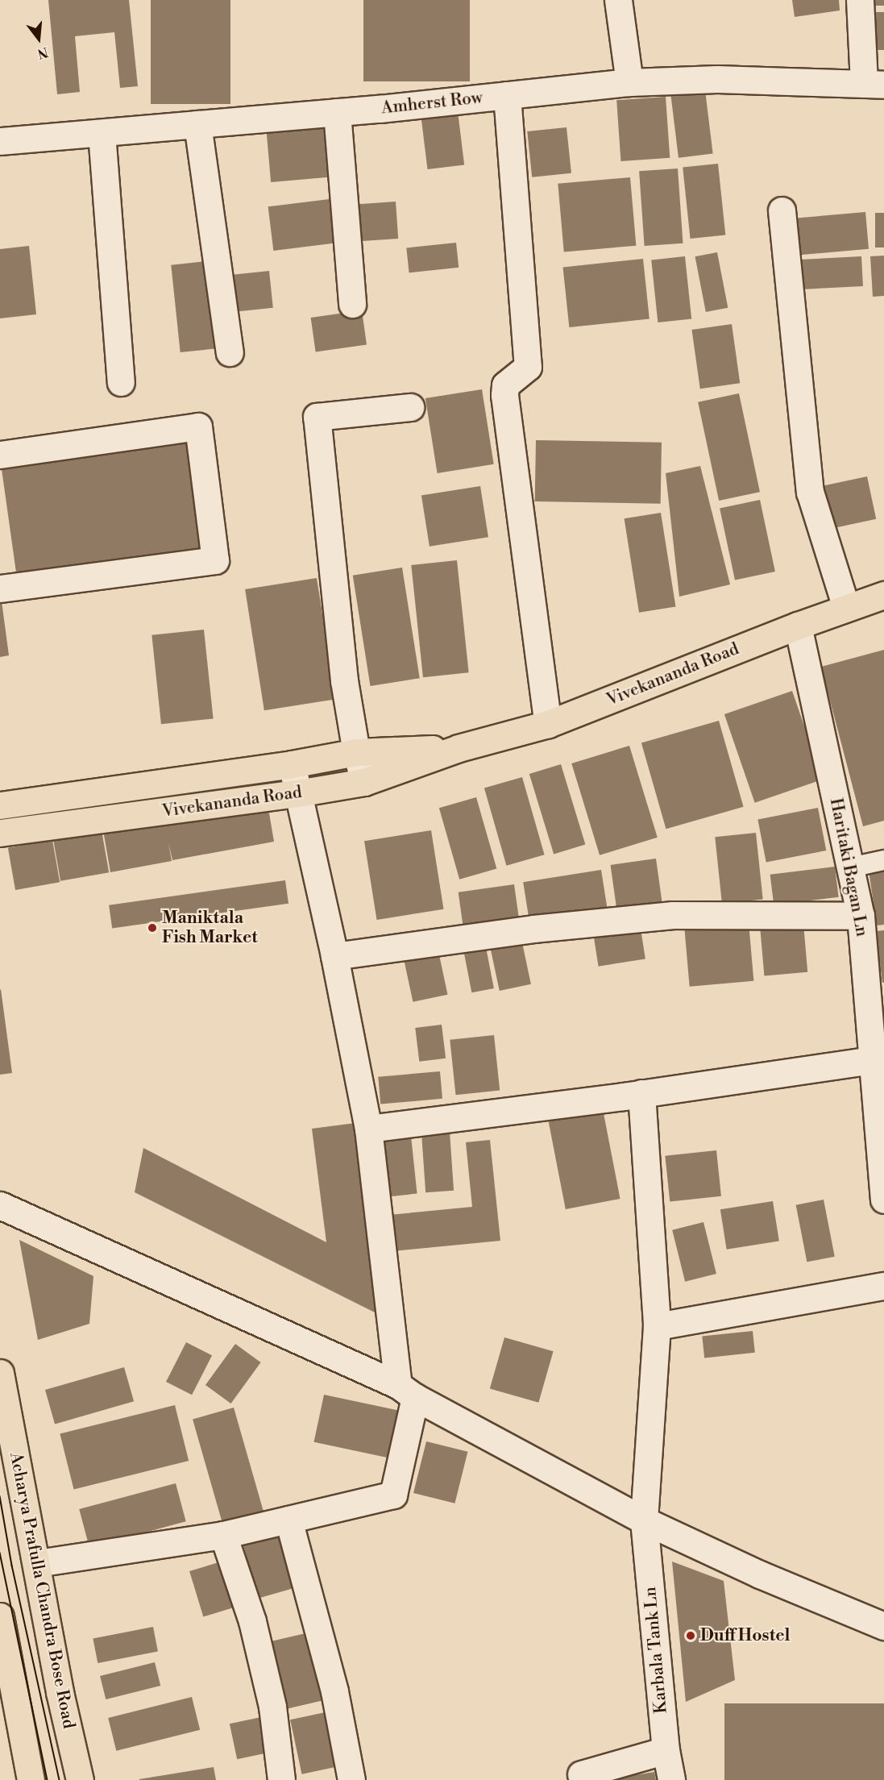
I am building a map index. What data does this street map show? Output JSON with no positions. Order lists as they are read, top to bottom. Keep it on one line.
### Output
{"streets":{"main road":["Vivekananda Road","Acharya Prafulla Chandra Bose Road"],"street":["Amherst Row","Haritaki Bagan Ln","Karbala Tank Ln"]},"crossings":[["Vivekananda Road","Haritaki Bagan Ln"]],"places":["Maniktala Fish Market","Duff Hostel"],"north":"bottom"}
